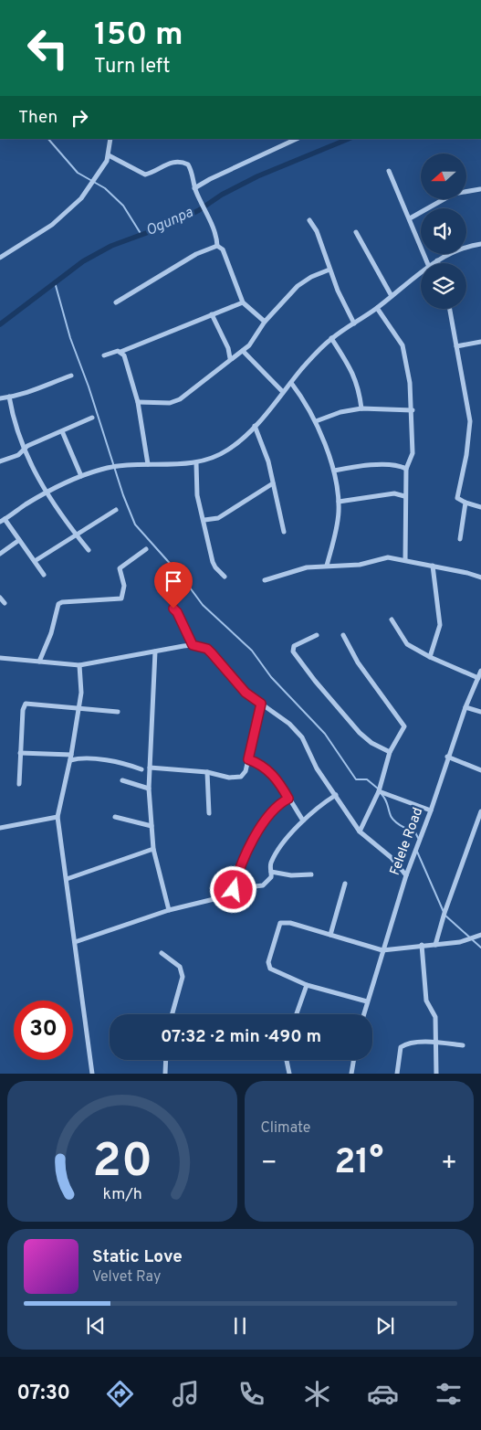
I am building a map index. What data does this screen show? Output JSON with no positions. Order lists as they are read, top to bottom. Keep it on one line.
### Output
{"streets":{"street":["Felele Road"]},"water":["Ogunpa"],"north":"left","page":{"turn":["150 m","Turn left"],"then":"Then","limit":"30","trip":"07:32 · 2 min · 490 m","tile":"Climate","heat":["−","21°","+"],"song":["Static Love","Velvet Ray"],"tabs":"07:30","gauge":["20","km/h"]}}
